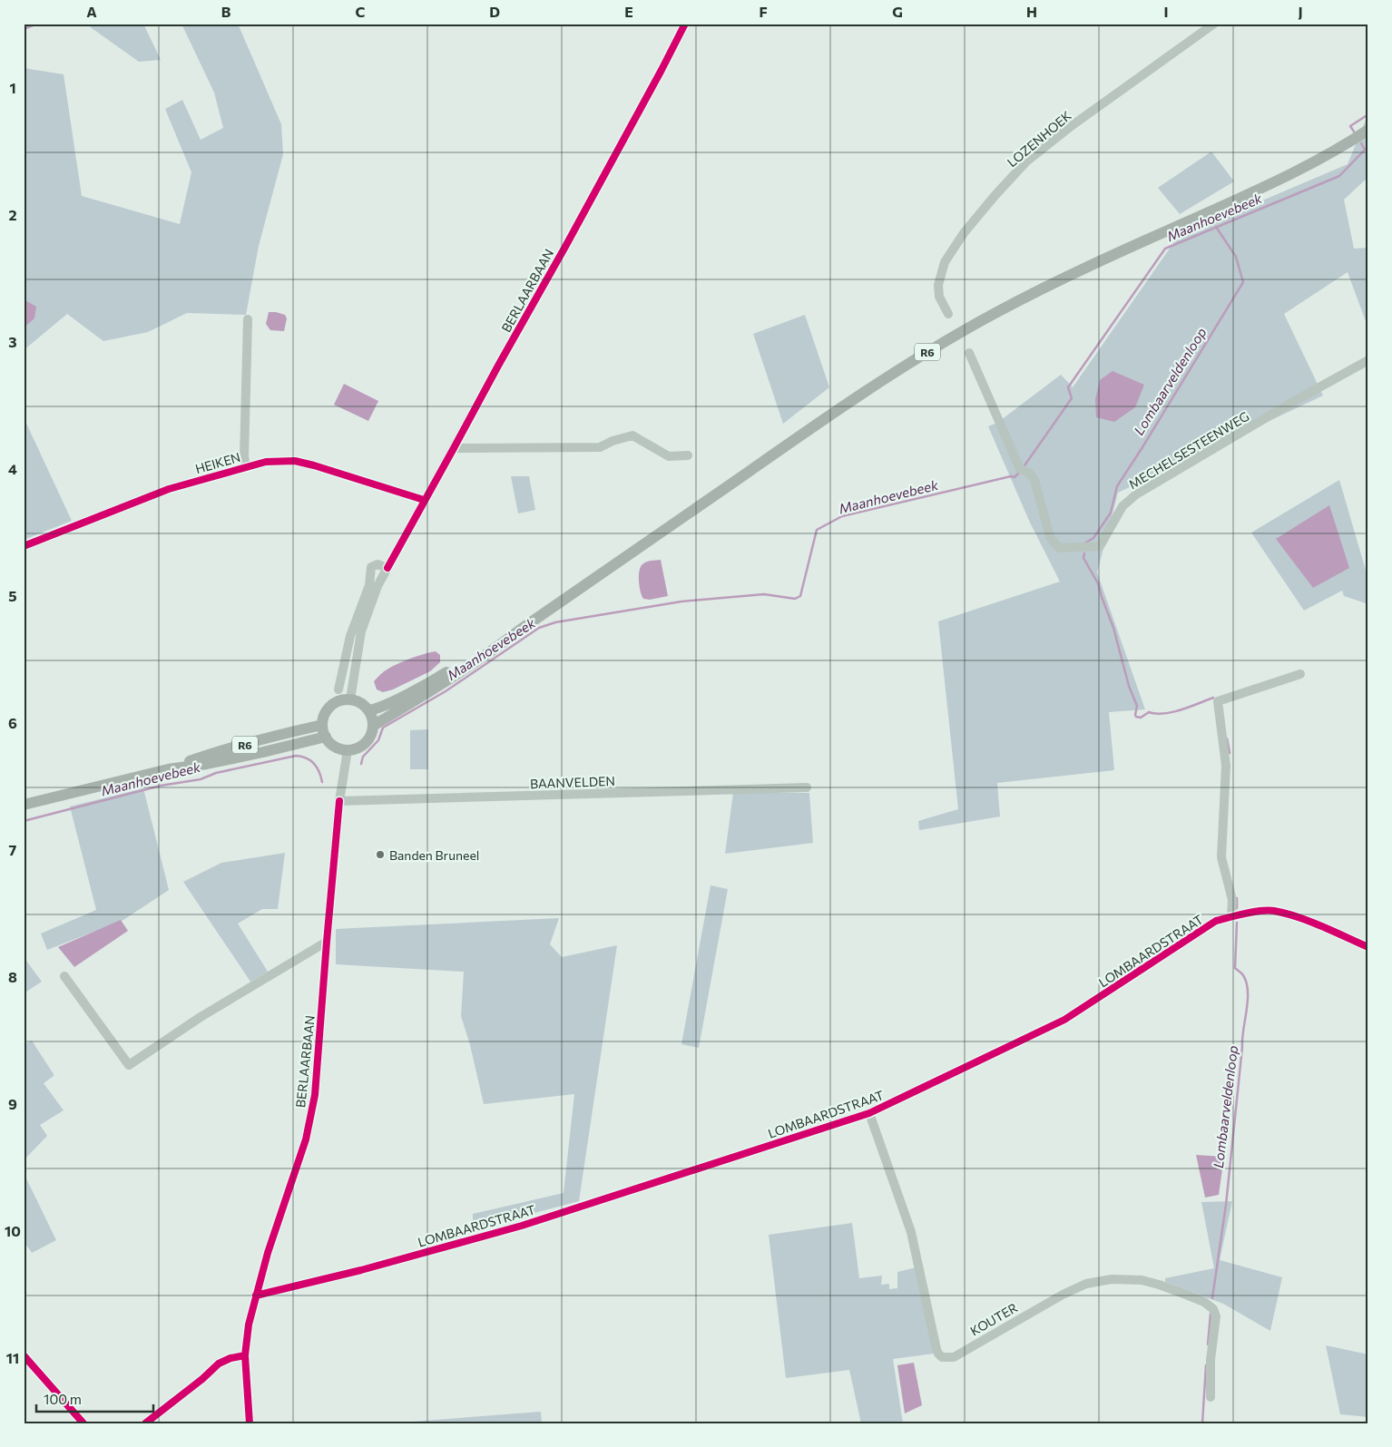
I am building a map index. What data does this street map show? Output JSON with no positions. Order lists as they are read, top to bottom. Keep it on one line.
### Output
{"streets":{"main road":["R6"],"street":["LOZENHOEK","BERLAARBAAN","MECHELSESTEENWEG","HEIKEN","BAANVELDEN","LOMBAARDSTRAAT","KOUTER"]},"crossings":[["BERLAARBAAN","R6"],["BERLAARBAAN","HEIKEN"],["BERLAARBAAN","BAANVELDEN"],["BERLAARBAAN","LOMBAARDSTRAAT"],["LOMBAARDSTRAAT","KOUTER"]],"water":["Maanhoevebeek","Lombaarveldenloop"],"places":["Banden Bruneel"],"scale_bar":"100 m","grid":{"columns":["A","B","C","D","E","F","G","H","I","J"],"rows":["1","2","3","4","5","6","7","8","9","10","11"]}}
